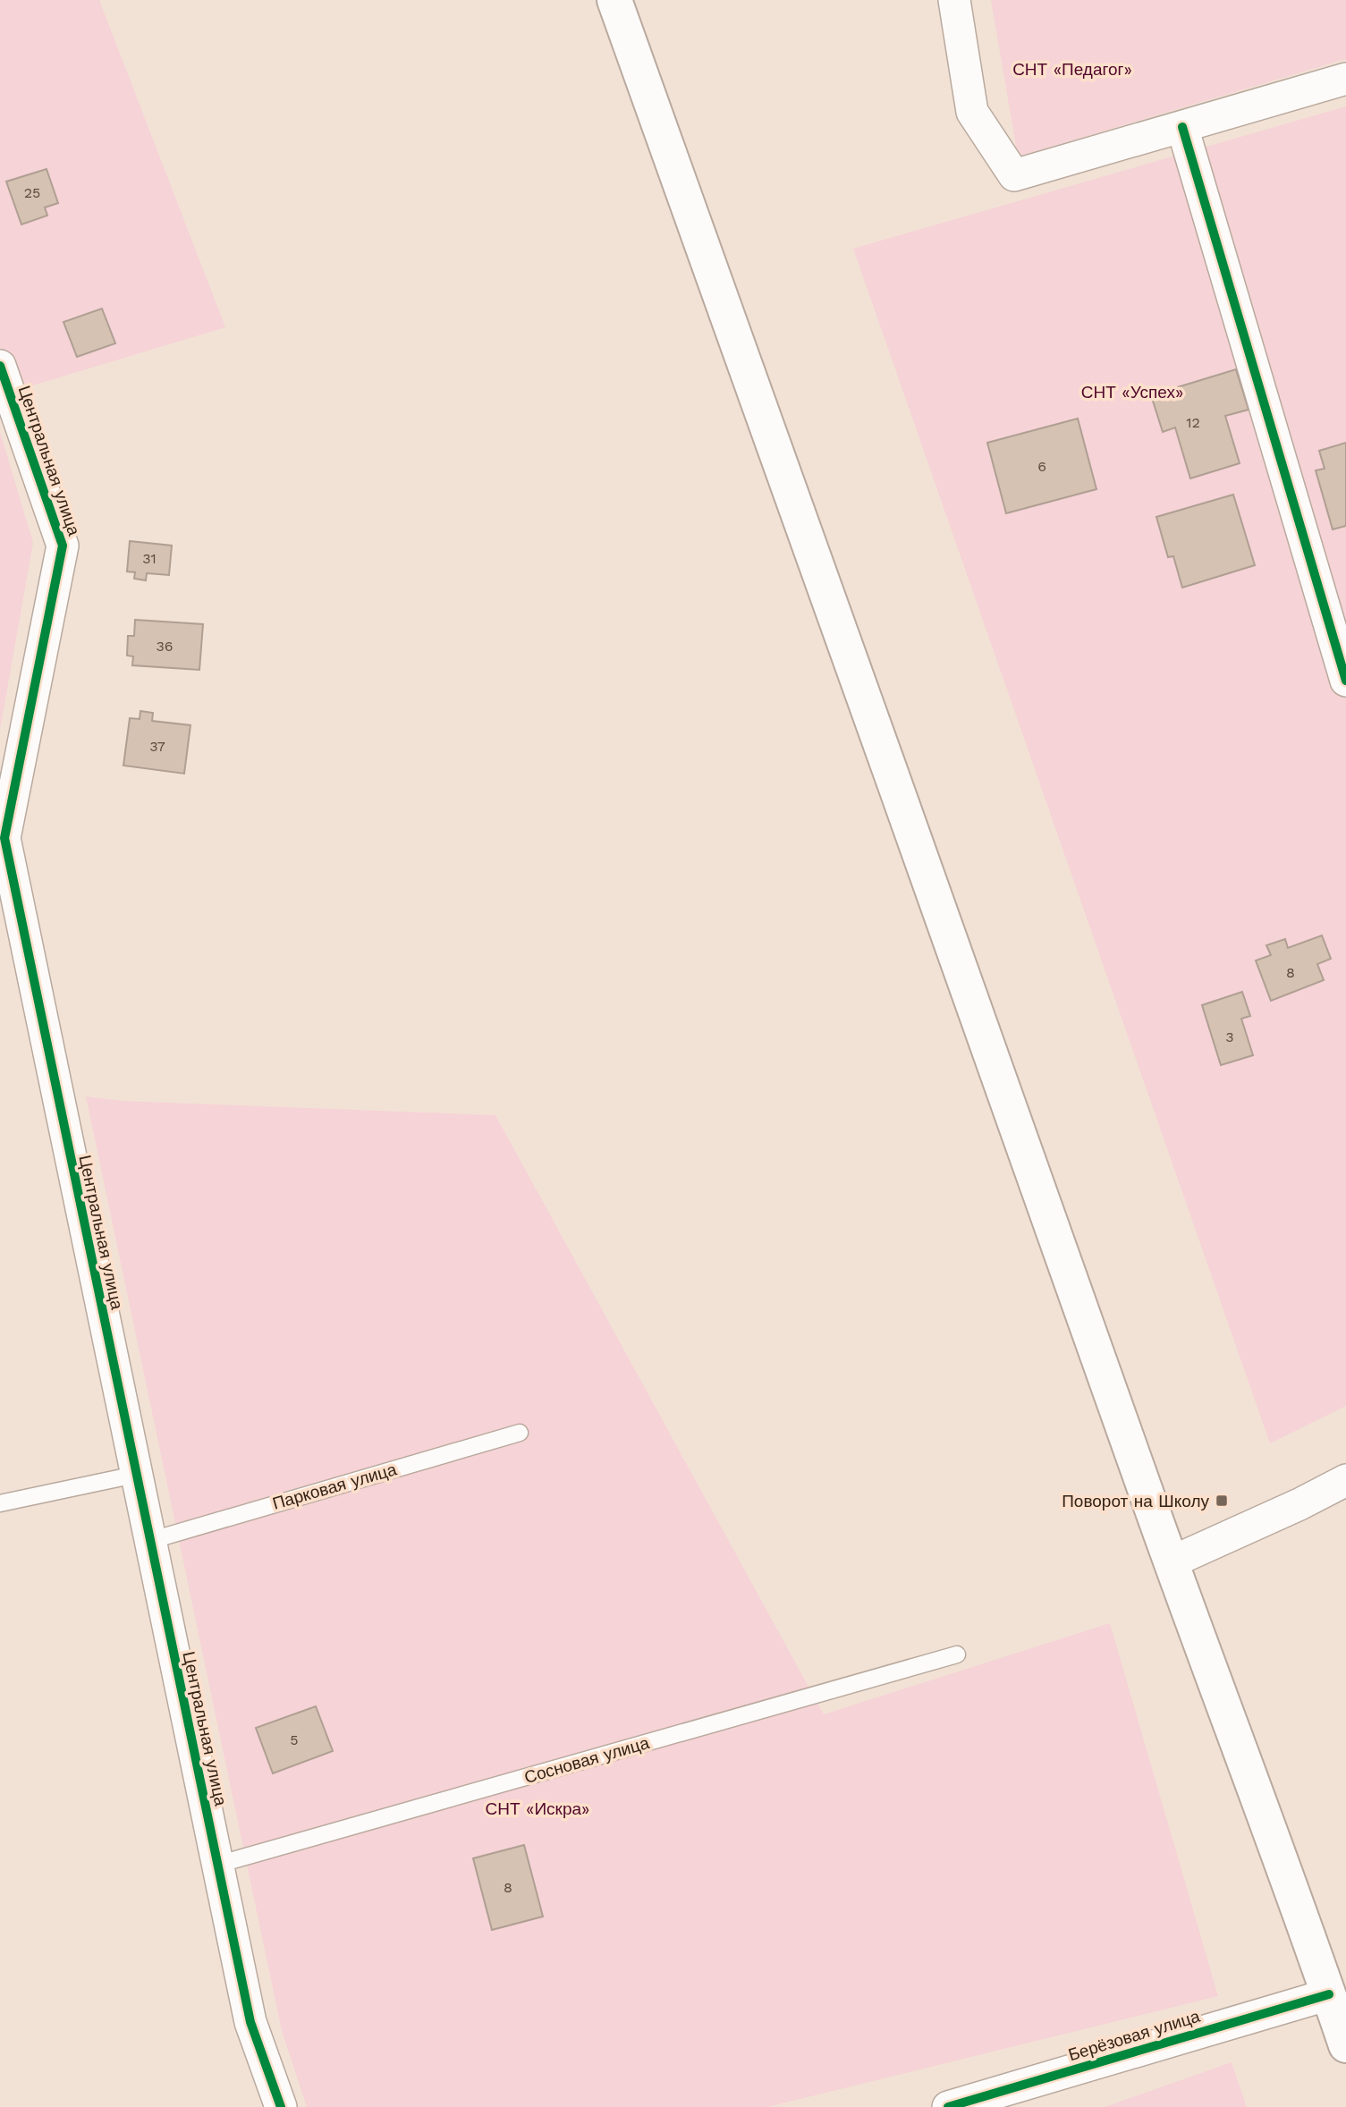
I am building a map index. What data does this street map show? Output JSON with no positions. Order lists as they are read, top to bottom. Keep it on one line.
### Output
{"streets":{"street":["Центральная улица","Берёзовая улица"],"lane":["Парковая улица","Сосновая улица"]},"crossings":[["Центральная улица","Парковая улица"],["Центральная улица","Сосновая улица"]],"parks":["СНТ «Педагог»","СНТ «Успех»","СНТ «Искра»"],"places":{"transit":["Поворот на Школу"]},"house_numbers":["25","12","6","31","36","37","8","3","5","8"]}
